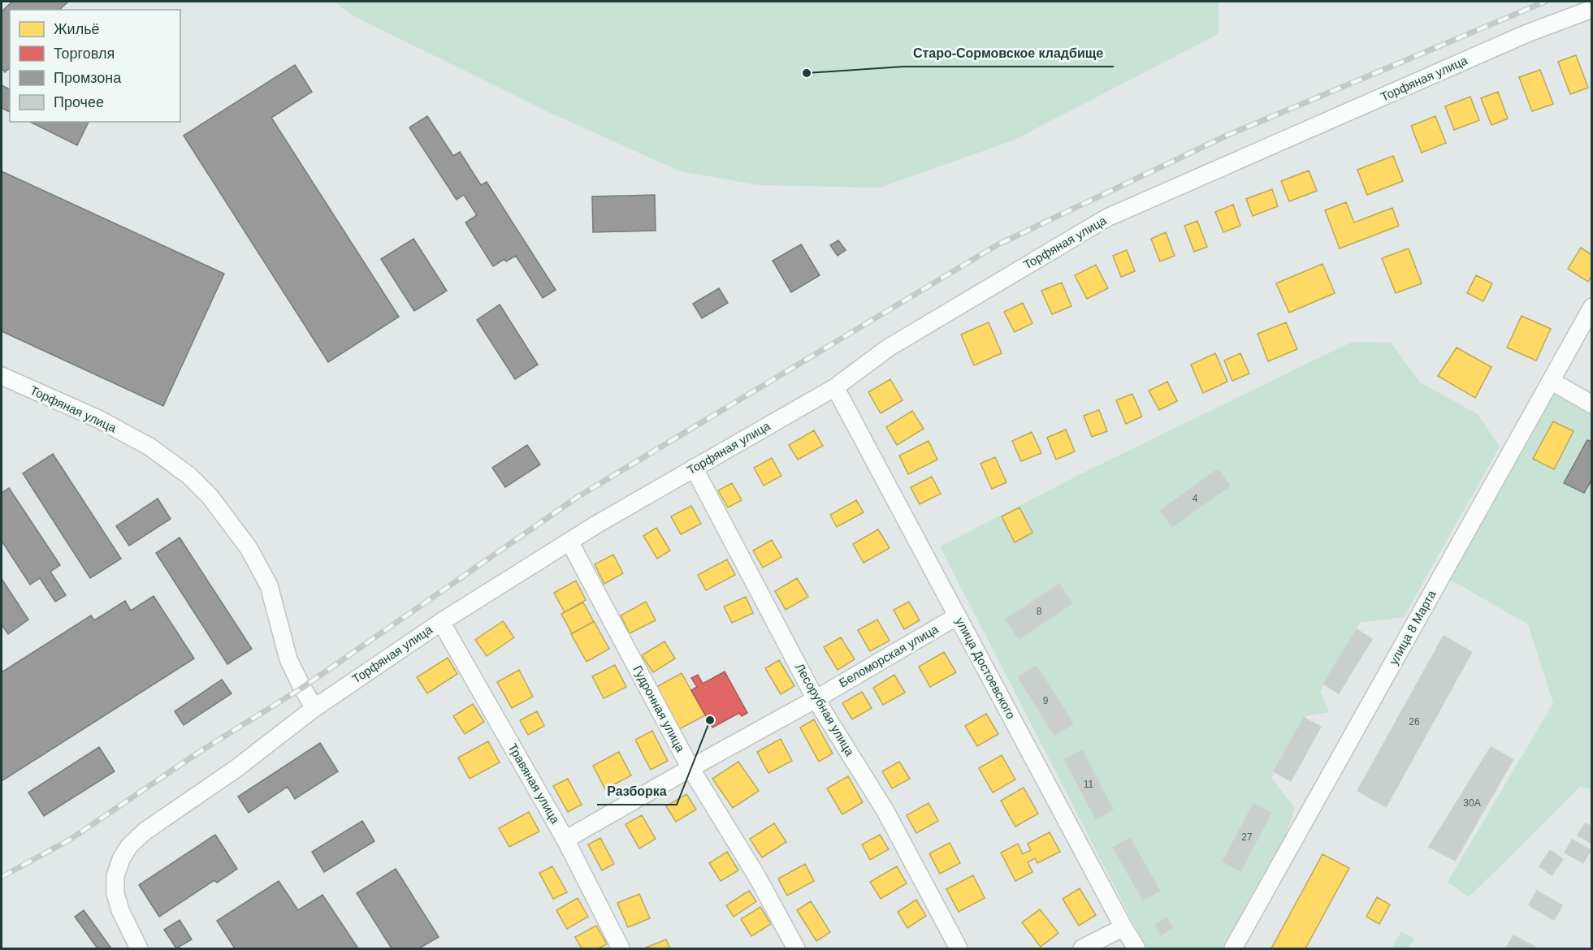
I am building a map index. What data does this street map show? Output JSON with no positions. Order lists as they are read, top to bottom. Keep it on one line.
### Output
{"streets":{"street":["Торфяная улица","улица 8 Марта","Беломорская улица","улица Достоевского","Гудронная улица","Лесорубная улица","Травяная улица"]},"crossings":[["Торфяная улица","улица Достоевского"],["Торфяная улица","Гудронная улица"],["Торфяная улица","Лесорубная улица"],["Торфяная улица","Травяная улица"],["Беломорская улица","улица Достоевского"],["Беломорская улица","Гудронная улица"],["Беломорская улица","Лесорубная улица"],["Беломорская улица","Травяная улица"]],"places":["Старо-Сормовское кладбище","Разборка"],"house_numbers":["4","8","9","26","11","30А","27"],"legend":["Жильё","Торговля","Промзона","Прочее"]}
